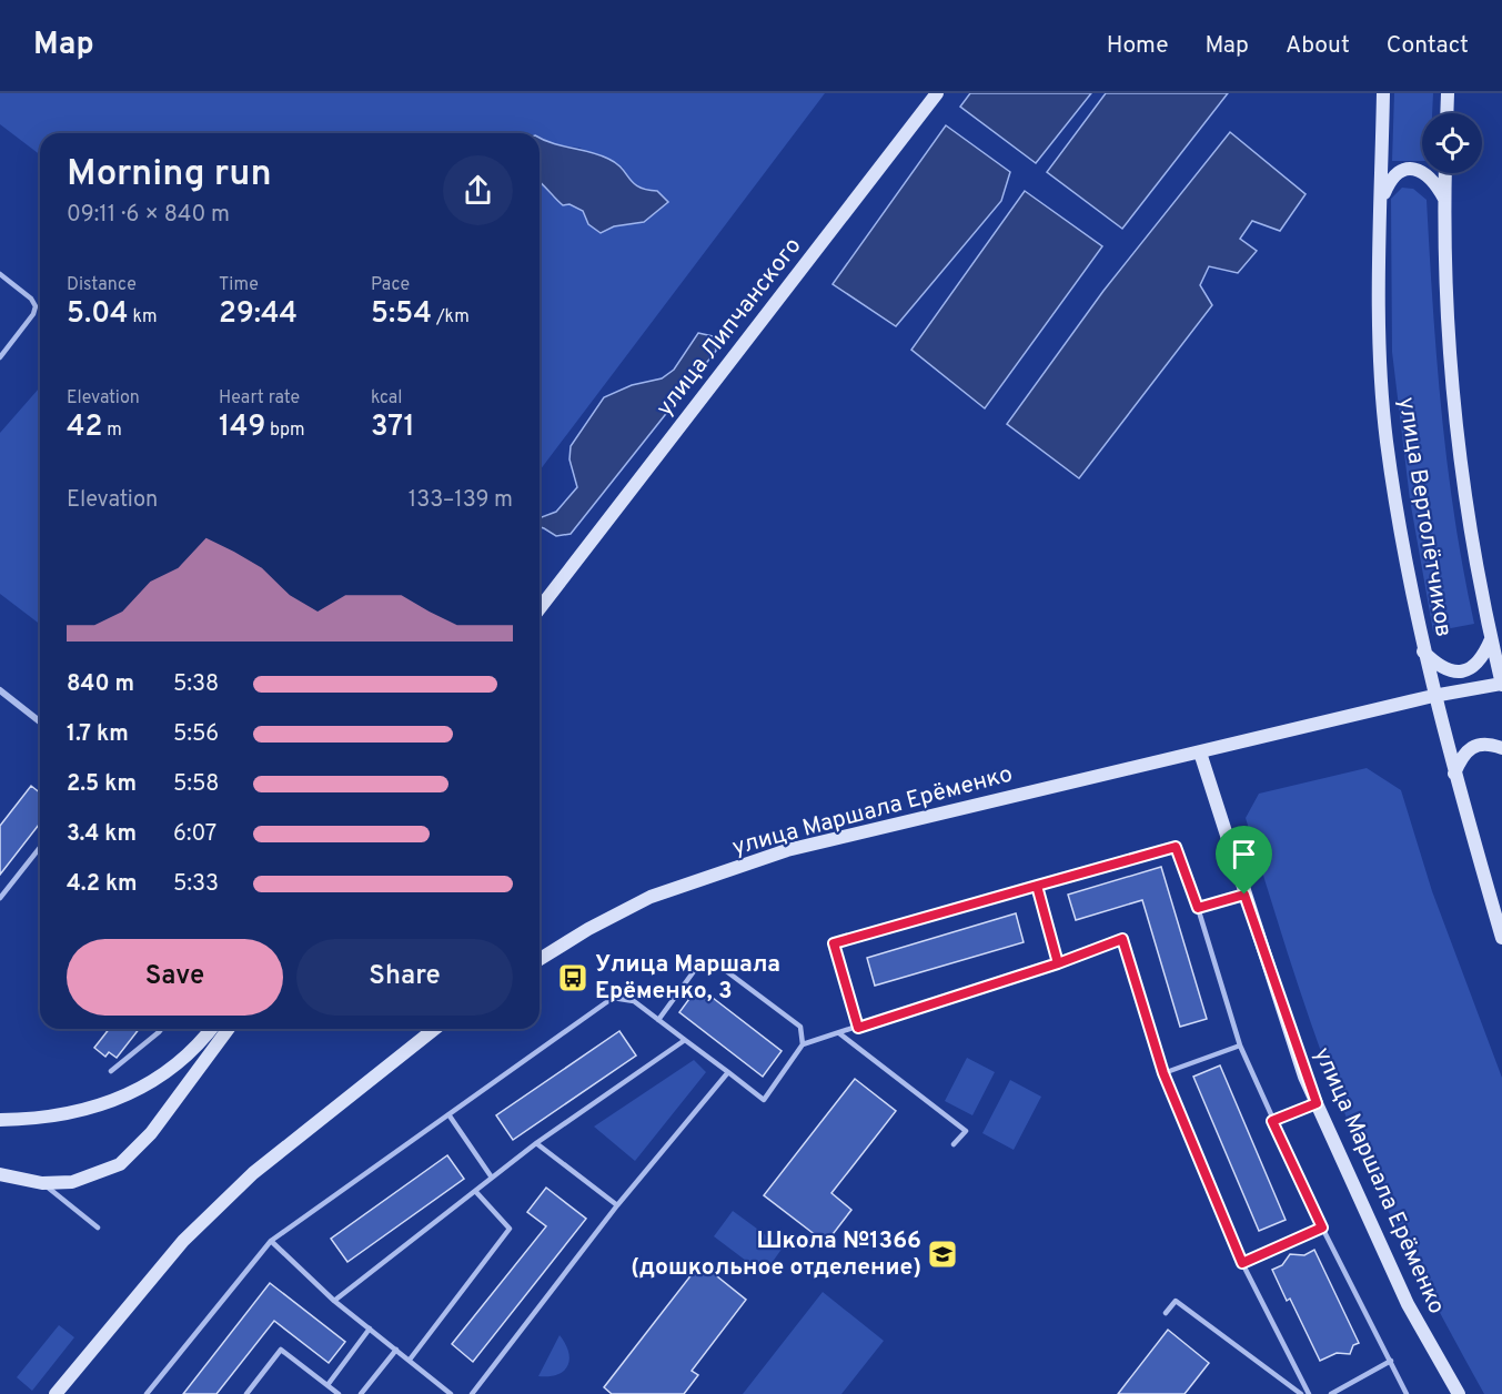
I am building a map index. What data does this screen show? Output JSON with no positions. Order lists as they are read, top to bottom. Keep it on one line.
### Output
{"streets":{"street":["улица Липчанского","улица Вертолётчиков","улица Маршала Ерёменко"]},"crossings":[["улица Вертолётчиков","улица Маршала Ерёменко"]],"places":{"bus stop":["Улица Маршала Ерёменко, 3"],"school or university":["Школа №1366 (дошкольное отделение)"]},"page":{"header":"Map","nav":["Home","Map","About","Contact"],"heading":["Morning run","09:11 · 6 × 840 m"],"stats":[["Distance","5.04 km"],["Time","29:44"],["Pace","5:54 /km"],["Elevation","42 m"],["Heart rate","149 bpm"],["kcal","371"]],"chart":["Elevation","133–139 m"],"list":[{"name":"840 m","note":"5:38"},{"name":"1.7 km","note":"5:56"},{"name":"2.5 km","note":"5:58"},{"name":"3.4 km","note":"6:07"},{"name":"4.2 km","note":"5:33"}],"buttons":["Save","Share"]}}
